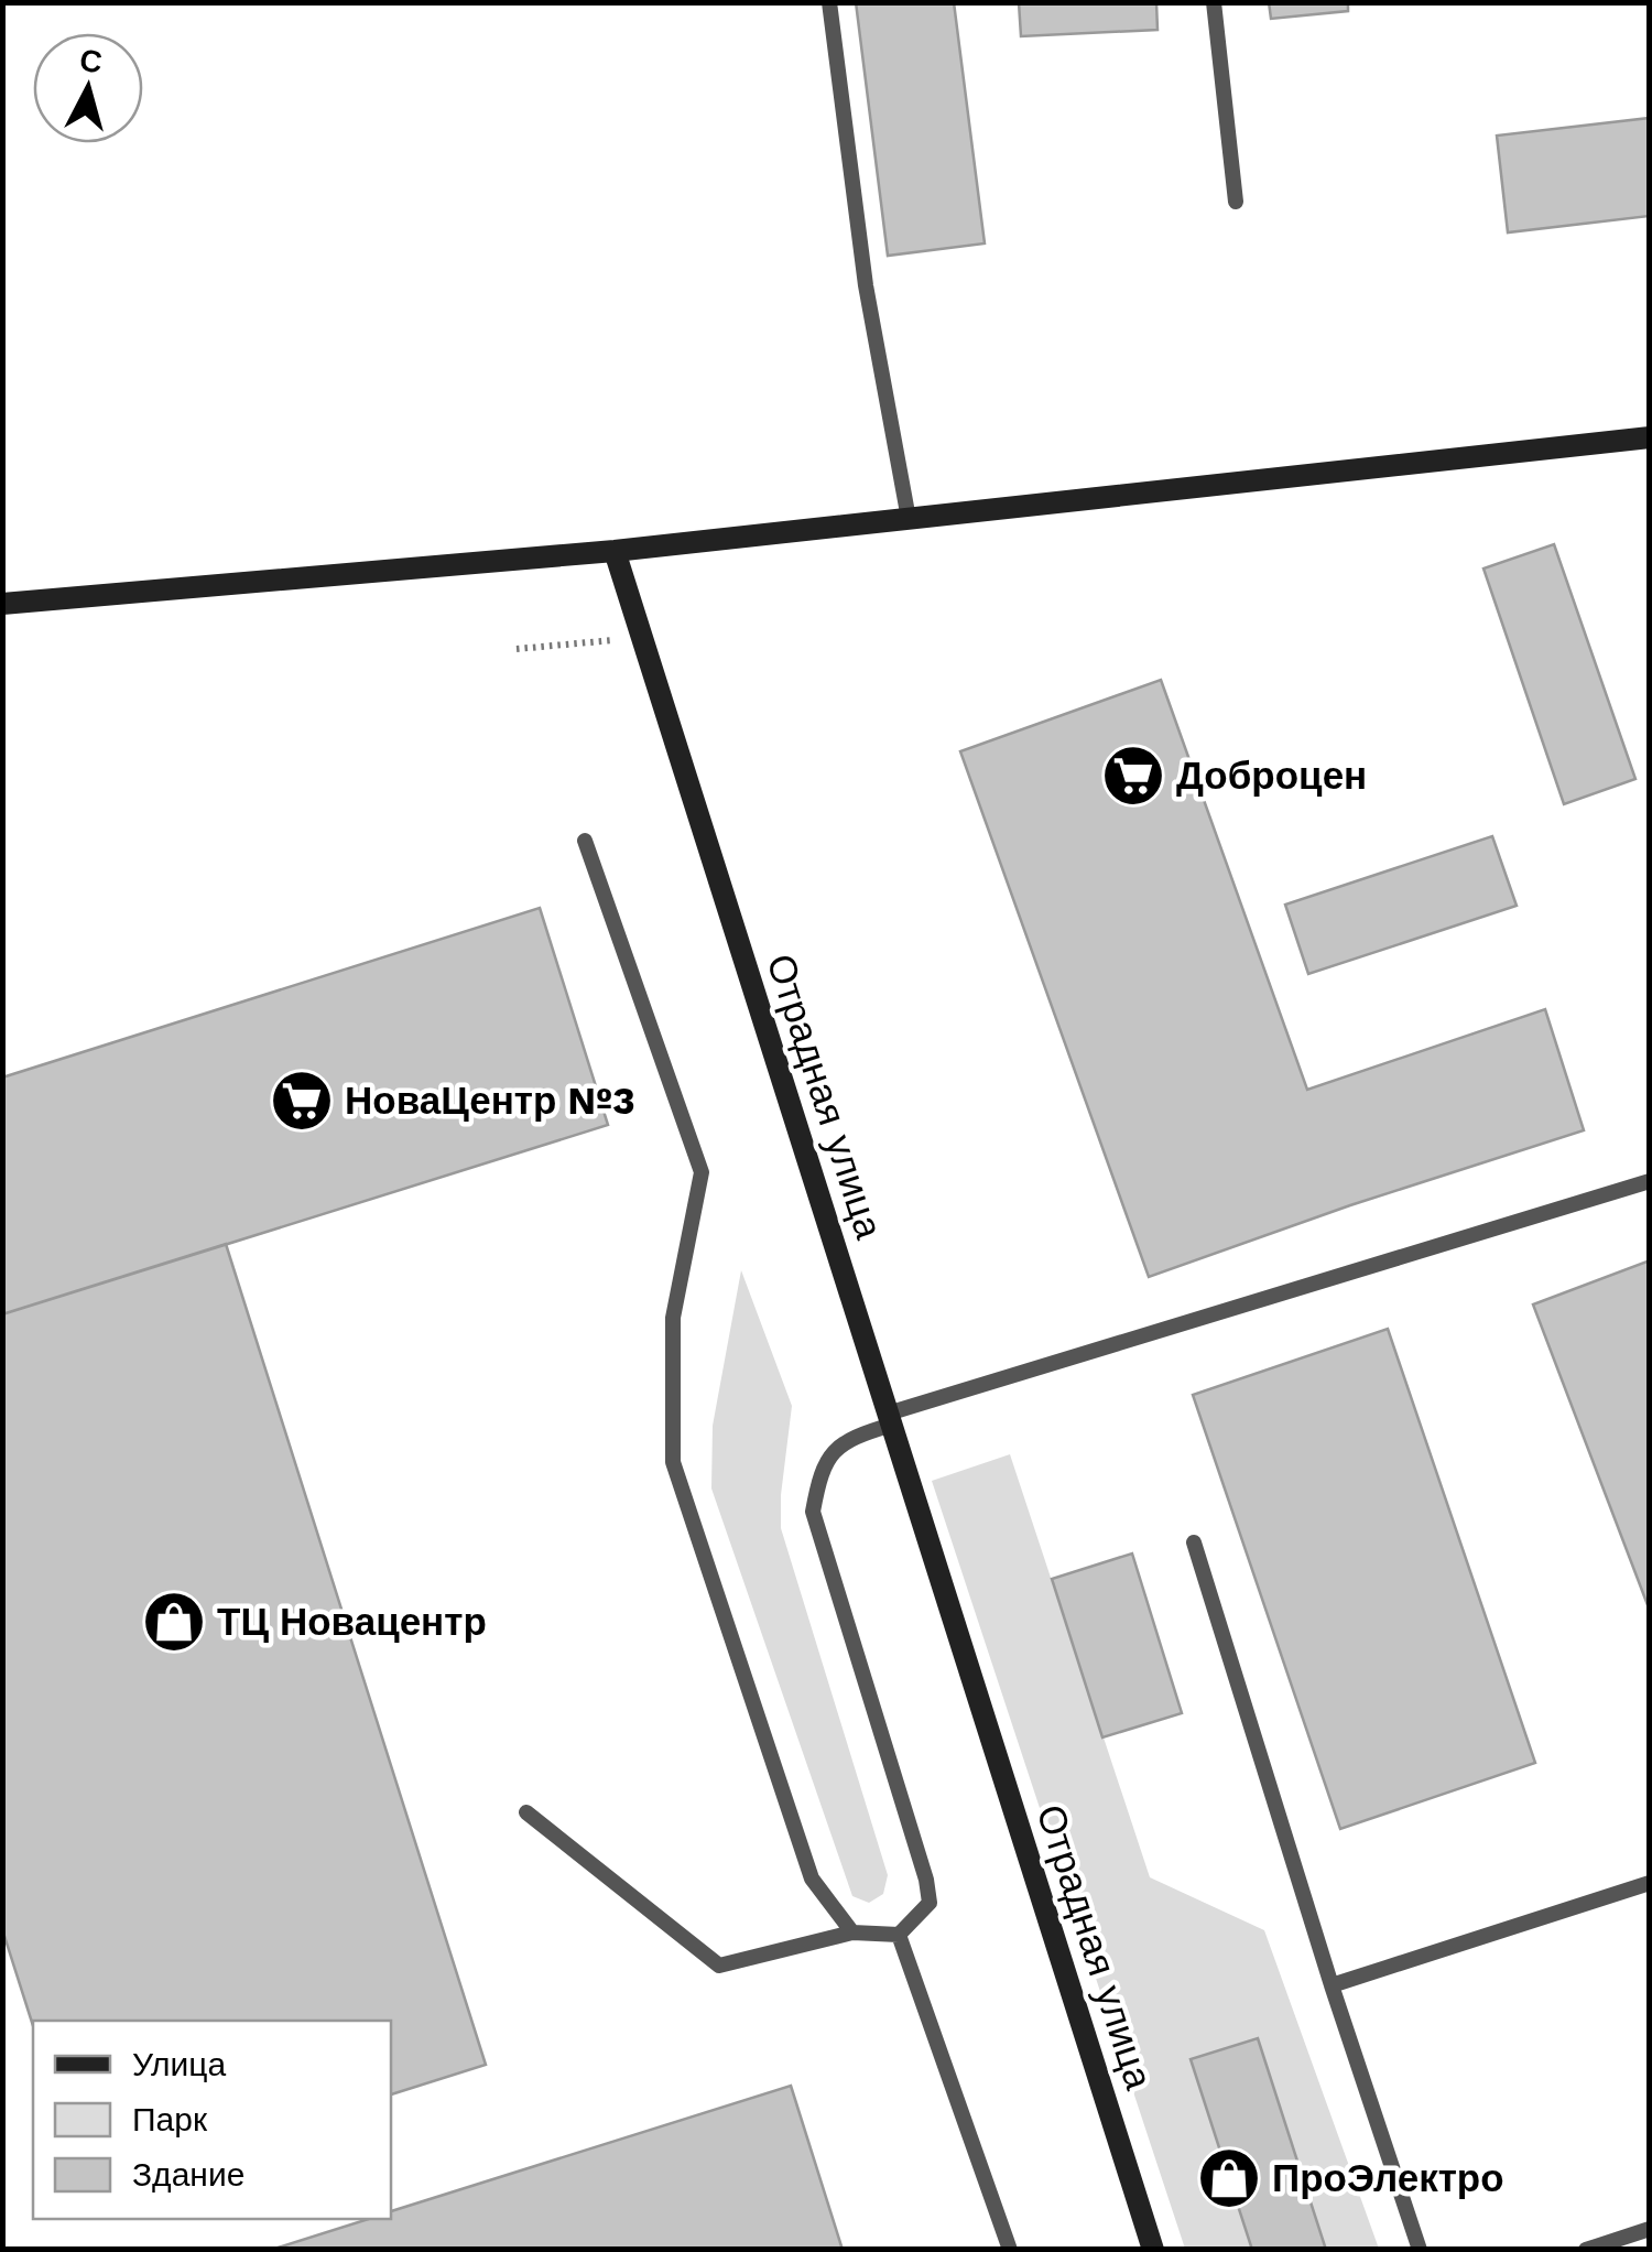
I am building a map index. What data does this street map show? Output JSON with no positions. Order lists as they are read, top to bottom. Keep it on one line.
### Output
{"streets":{"main road":["Отрадная улица"]},"places":{"supermarket":["Доброцен","НоваЦентр №3"],"shop":["ТЦ Новацентр","ПроЭлектро"]},"legend":["Улица","Парк","Здание"],"north":"top"}
